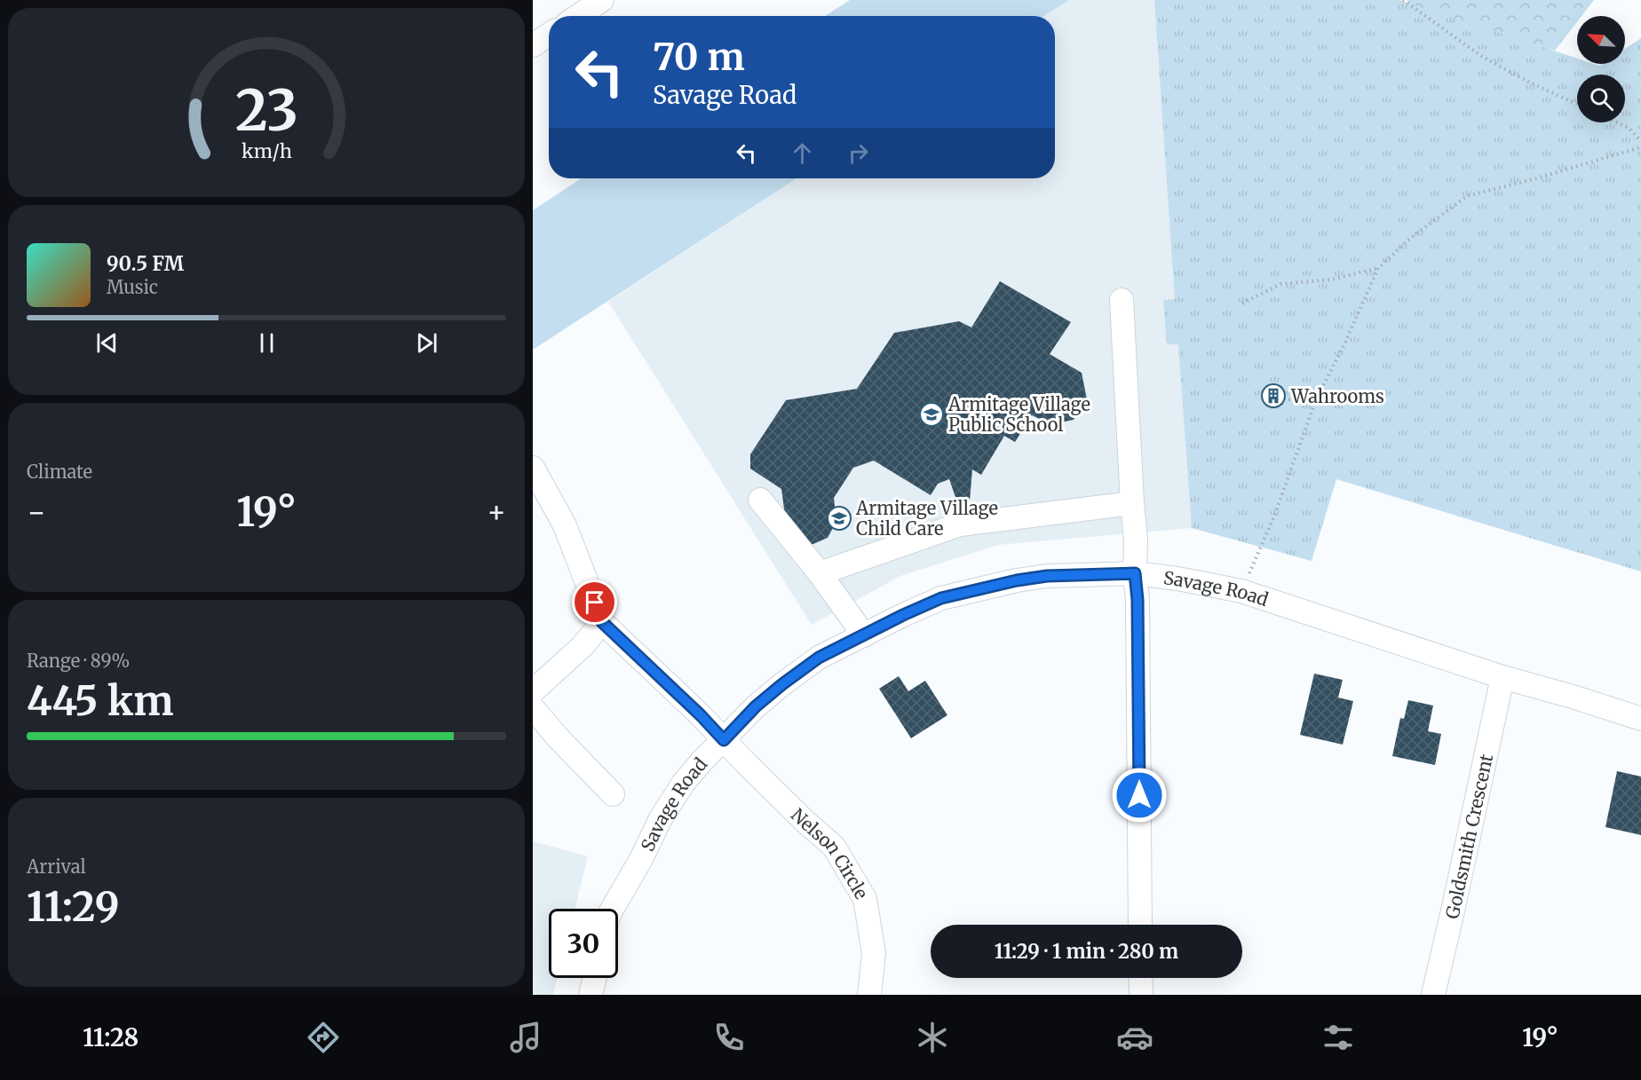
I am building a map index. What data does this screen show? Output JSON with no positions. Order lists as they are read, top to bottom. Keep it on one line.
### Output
{"streets":{"street":["Savage Road","Goldsmith Crescent","Nelson Circle"]},"crossings":[["Savage Road","Goldsmith Crescent"],["Savage Road","Nelson Circle"]],"places":{"building":["Wahrooms"],"school or university":["Armitage Village Public School","Armitage Village Child Care"]},"north":"top left","page":{"turn":["70 m","Savage Road"],"song":["90.5 FM","Music"],"tile":["Climate",["Range · 89%","445 km"],["Arrival","11:29"]],"heat":["−","19°","+"],"limit":"30","trip":"11:29 · 1 min · 280 m","tabs":["11:28","19°"],"gauge":["23","km/h"]}}
